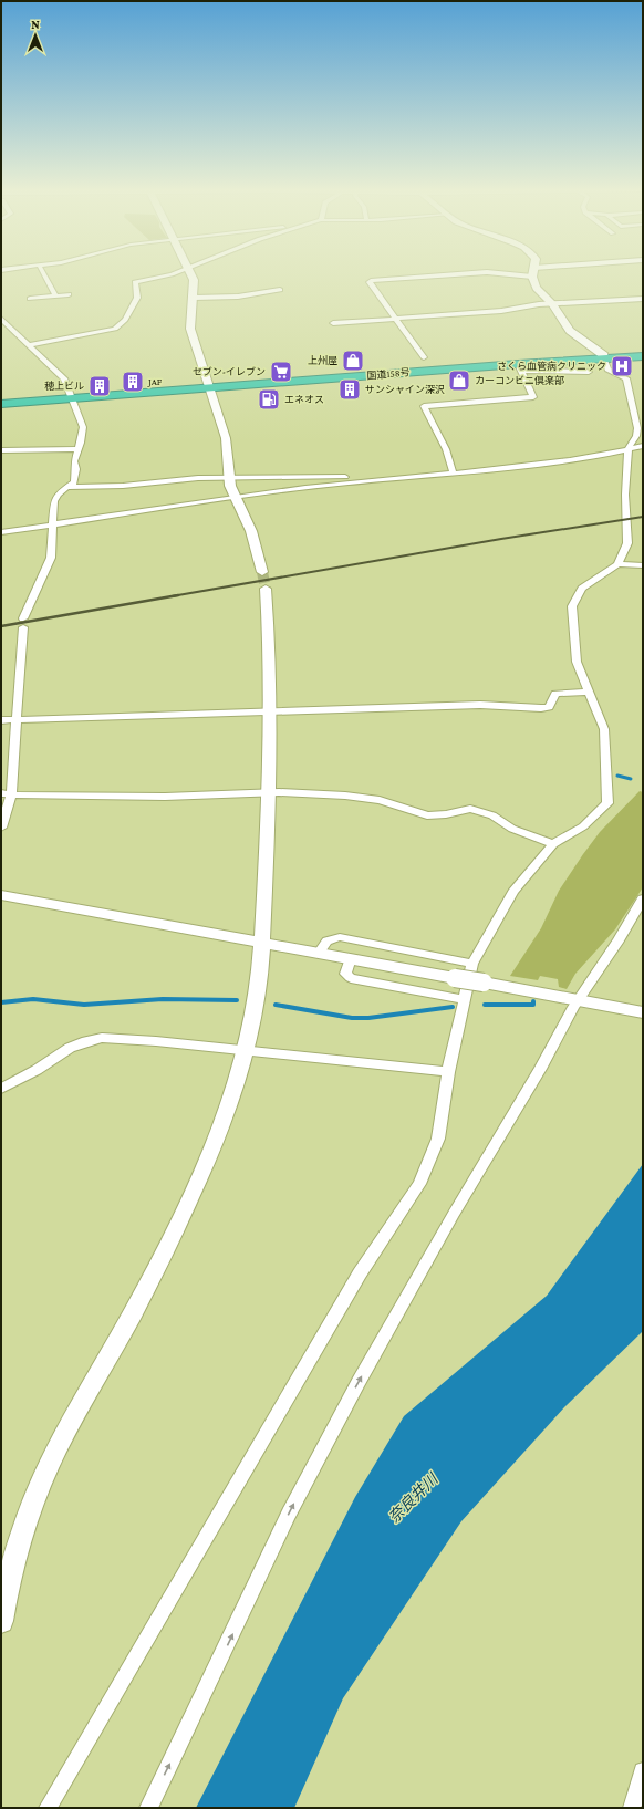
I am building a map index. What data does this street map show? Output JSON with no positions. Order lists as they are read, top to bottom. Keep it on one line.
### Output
{"streets":{"highway":["国道158号"]},"water":["奈良井川"],"places":{"shop":["上州屋","カーコンビニ倶楽部"],"hospital":["さくら血管病クリニック"],"supermarket":["セブン-イレブン"],"building":["JAF","穂上ビル","サンシャイン深沢"],"fuel station":["エネオス"]},"north":"top"}
